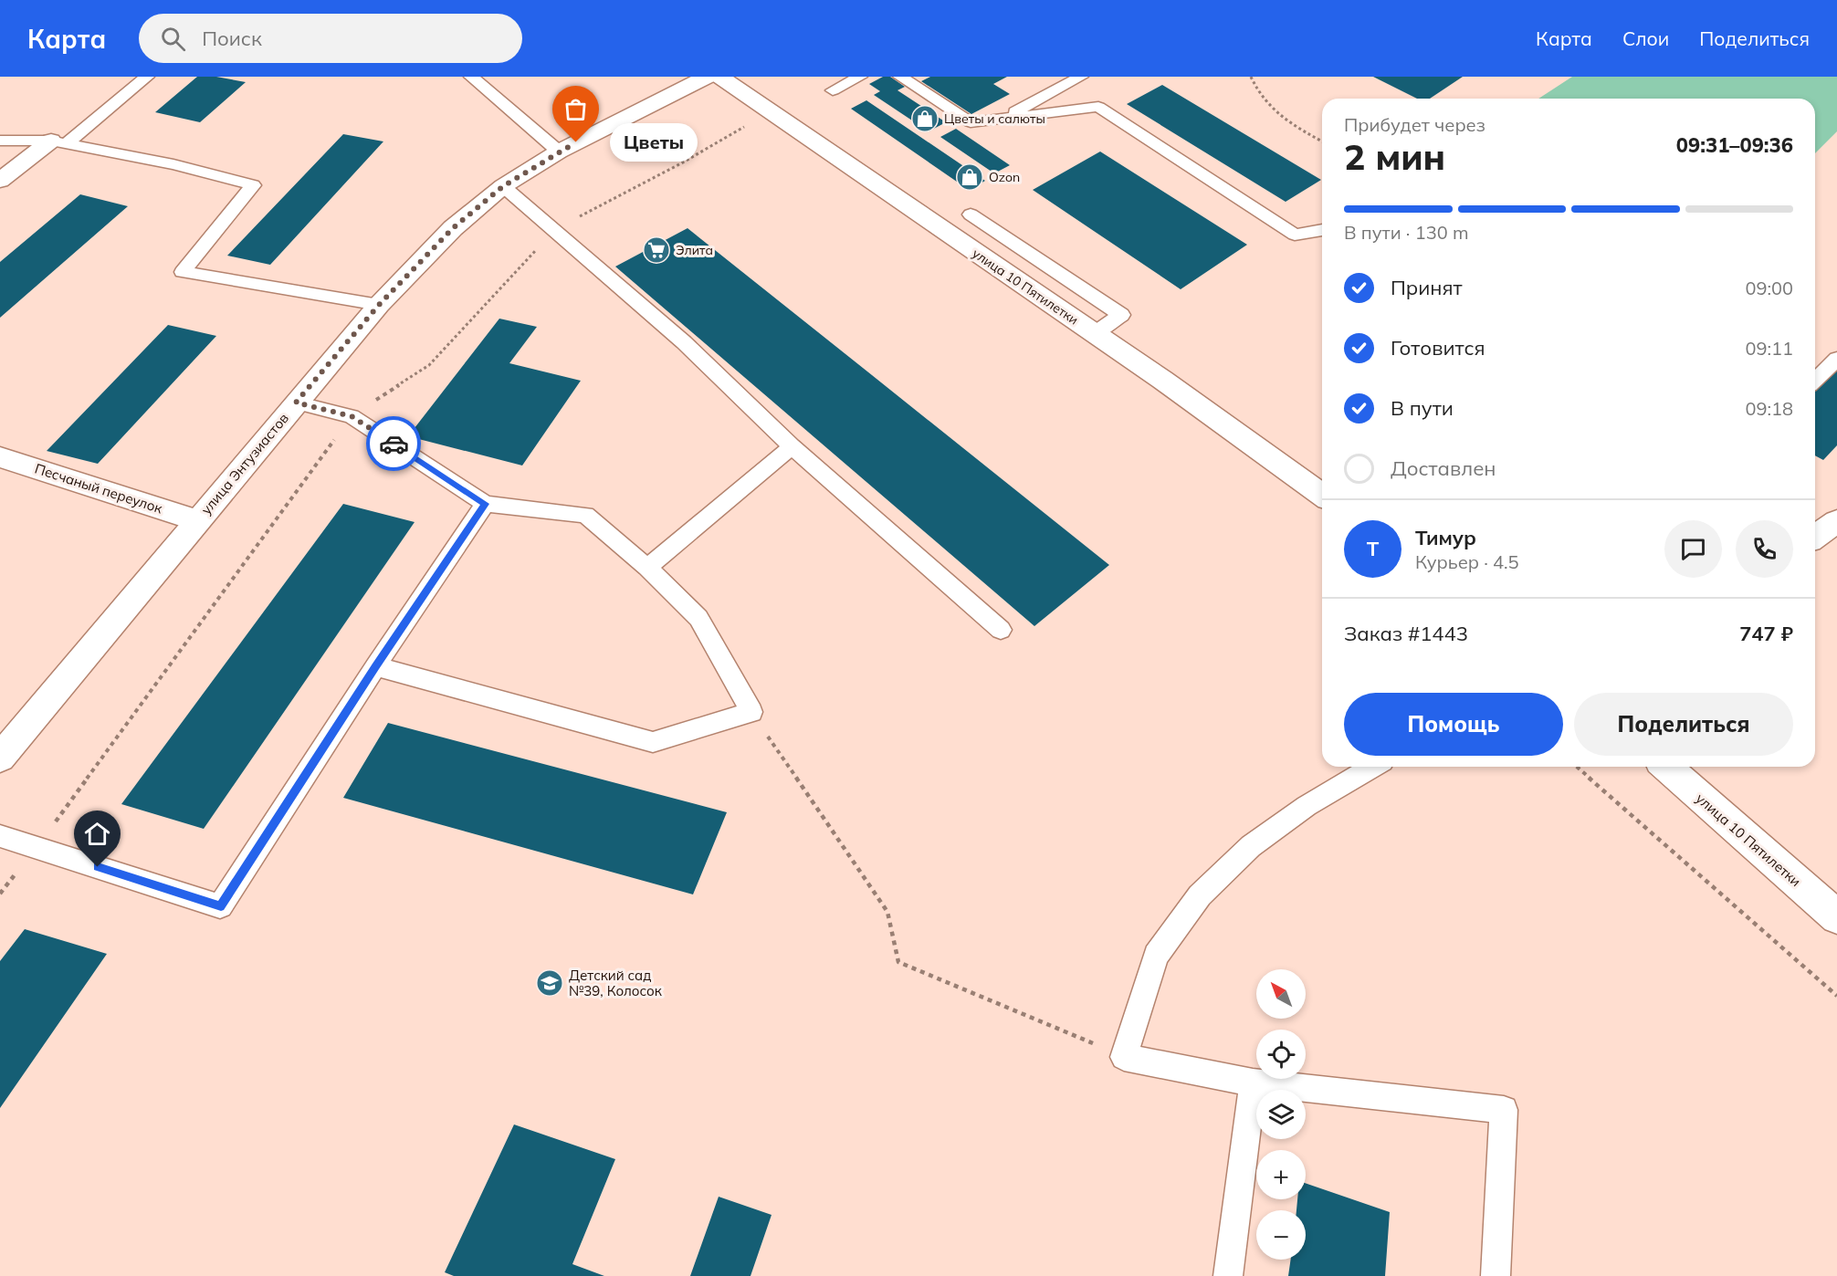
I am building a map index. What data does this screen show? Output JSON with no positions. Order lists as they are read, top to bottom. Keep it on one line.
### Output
{"streets":{"street":["улица 10 Пятилетки","улица Энтузиастов","Песчаный переулок"]},"crossings":[["улица Энтузиастов","Песчаный переулок"]],"places":{"shop":["Цветы и салюты","Ozon"],"other":["Цветы"],"supermarket":["Элита"],"school or university":["Детский сад №39, Колосок"]},"north":"top left","page":{"header":"Карта","search":"Поиск","nav":["Карта","Слои","Поделиться"],"heading":["2 мин","Прибудет через","09:31–09:36"],"panel":["Тимур","Курьер · 4.5","Заказ #1443","747 ₽"],"bubble":"Цветы","bar":"В пути · 130 m","list":[["Принят","09:00"],["Готовится","09:11"],["В пути","09:18"],"Доставлен"],"round":"Т","buttons":["Помощь","Поделиться"],"map_buttons":["+","−"]}}
